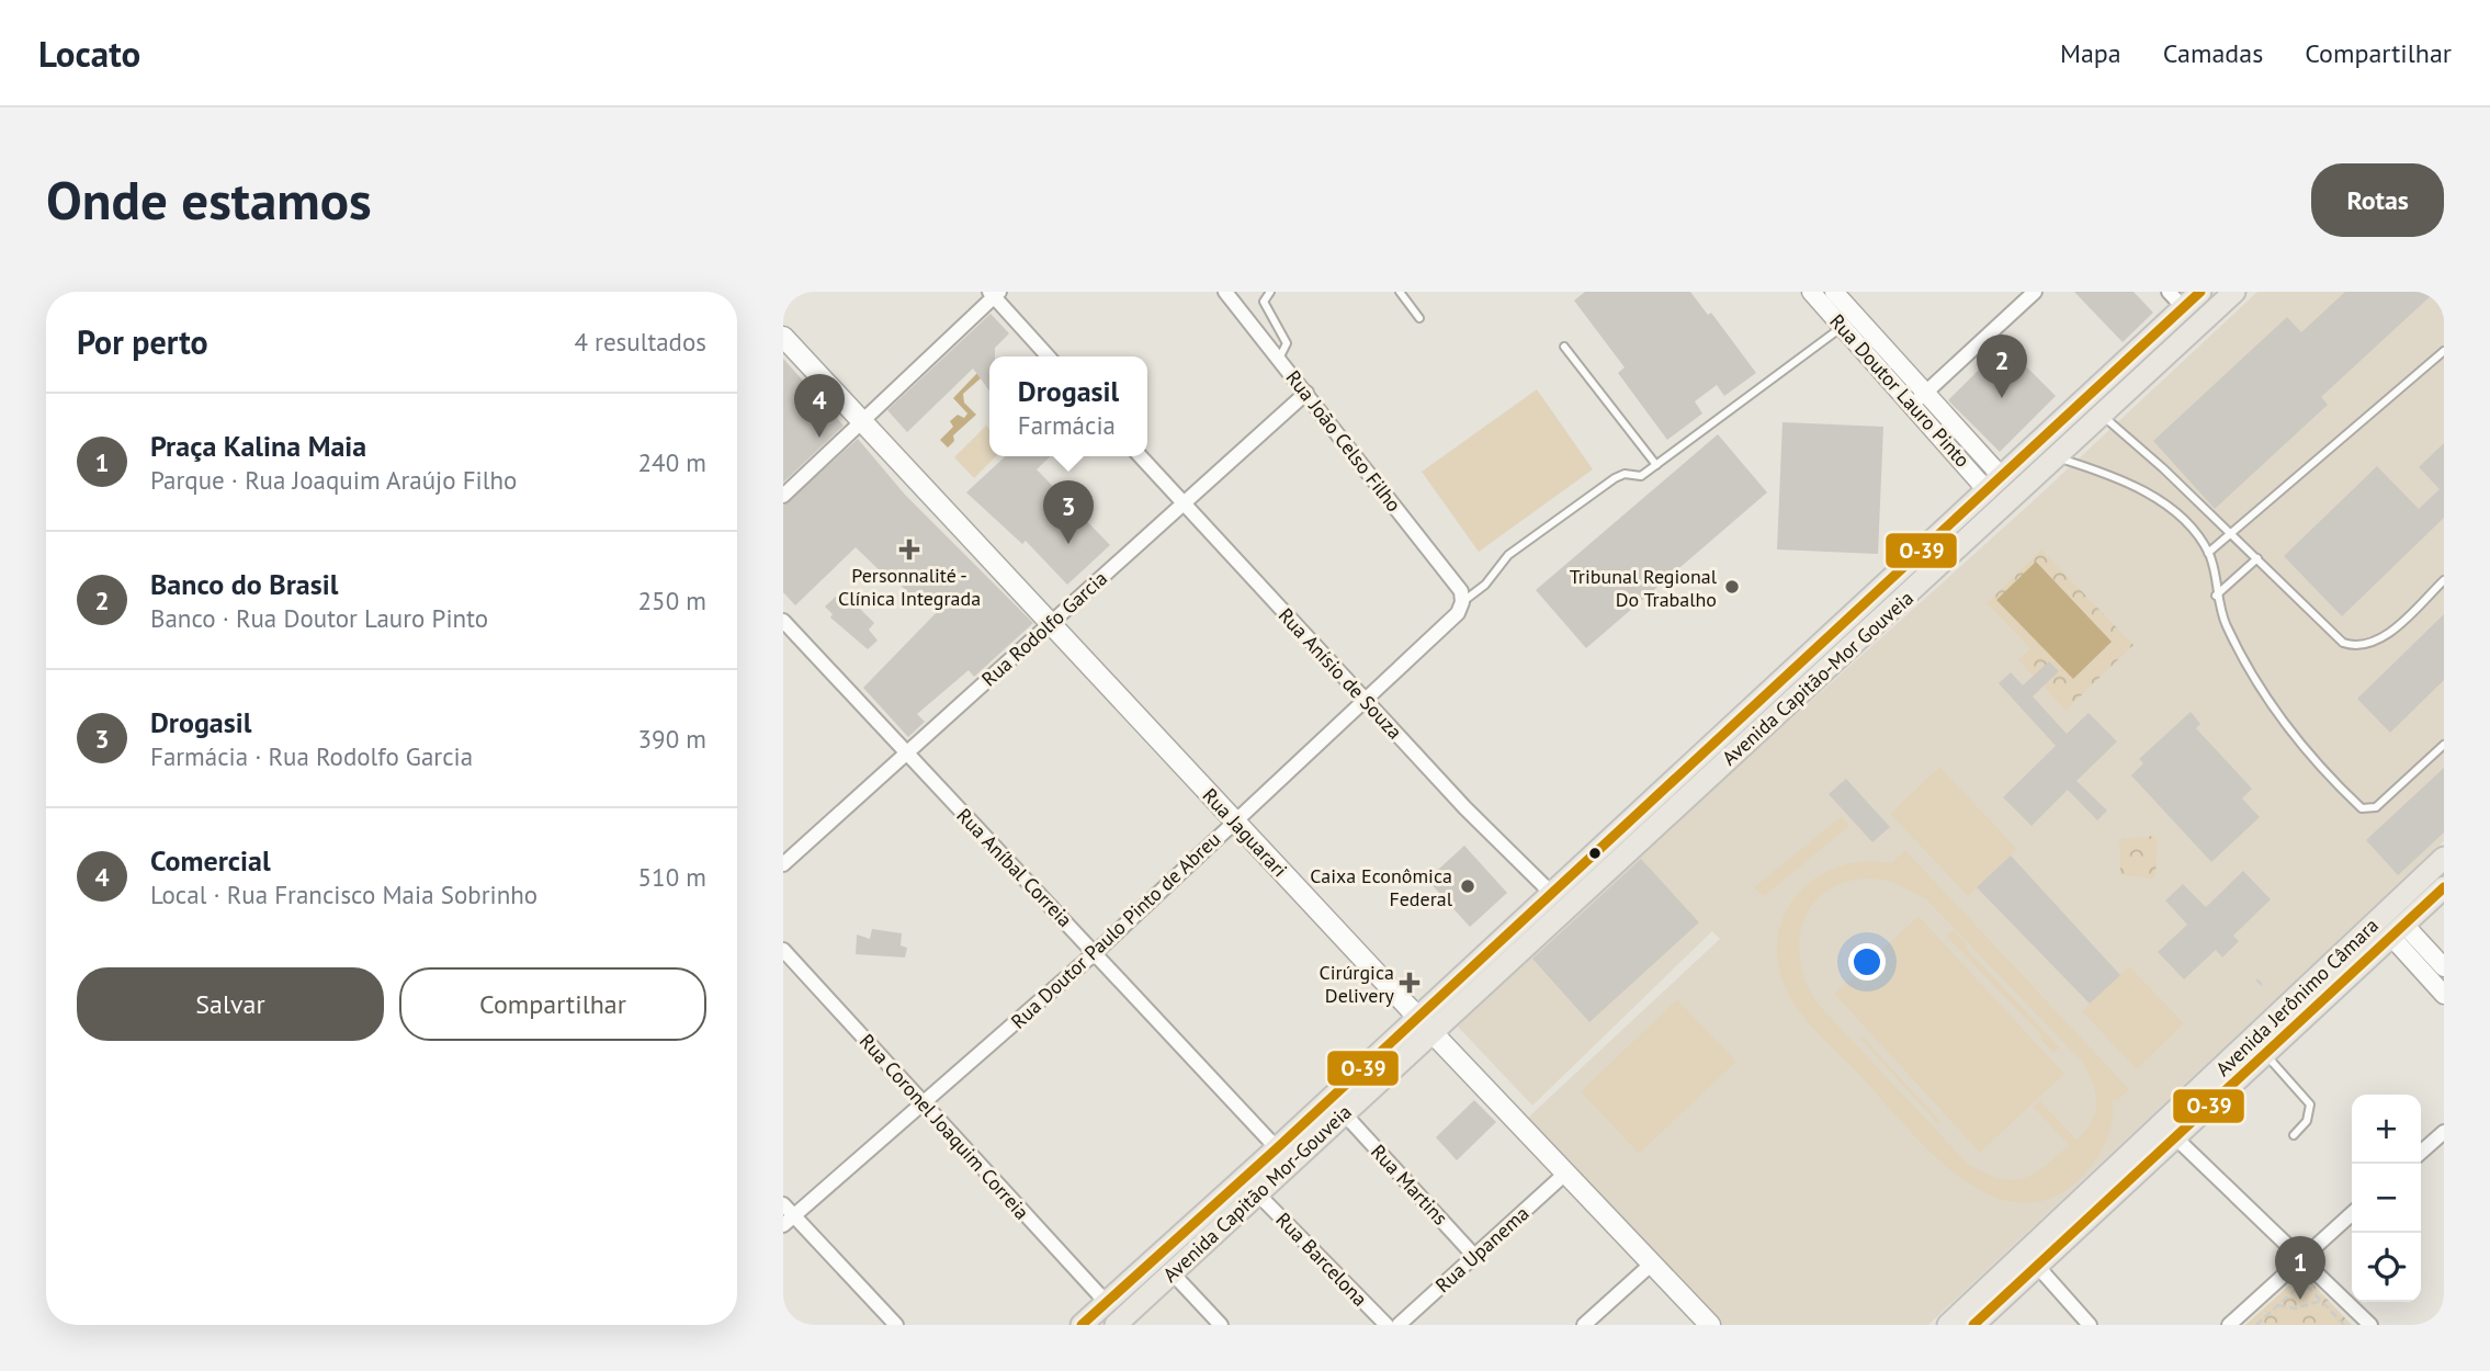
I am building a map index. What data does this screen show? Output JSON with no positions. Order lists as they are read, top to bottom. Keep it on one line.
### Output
{"streets":{"main road":["Avenida Capitão-Mor Gouveia","Rua Jaguarari","Avenida Jerônimo Câmara","Avenida Capitão Mor-Gouveia"],"street":["Rua Doutor Lauro Pinto","Rua João Celso Filho","Rua Rodolfo Garcia","Rua Anísio de Souza","Rua Aníbal Correia","Rua Doutor Paulo Pinto de Abreu","Rua Coronel Joaquim Correia","Rua Martins","Rua Upanema","Rua Barcelona"]},"crossings":[["Rua Doutor Lauro Pinto","Avenida Capitão-Mor Gouveia"],["Rua João Celso Filho","Rua Rodolfo Garcia"],["Rua João Celso Filho","Rua Doutor Paulo Pinto de Abreu"],["Rua Rodolfo Garcia","Rua Anísio de Souza"],["Rua Rodolfo Garcia","Rua Jaguarari"],["Rua Rodolfo Garcia","Rua Aníbal Correia"],["Rua Anísio de Souza","Avenida Capitão-Mor Gouveia"],["Rua Anísio de Souza","Rua Doutor Paulo Pinto de Abreu"],["Avenida Capitão-Mor Gouveia","Rua Jaguarari"],["Avenida Capitão-Mor Gouveia","Avenida Capitão Mor-Gouveia"],["Rua Jaguarari","Rua Doutor Paulo Pinto de Abreu"],["Rua Jaguarari","Avenida Capitão Mor-Gouveia"],["Rua Jaguarari","Rua Upanema"],["Rua Aníbal Correia","Rua Doutor Paulo Pinto de Abreu"],["Rua Aníbal Correia","Avenida Capitão Mor-Gouveia"],["Rua Doutor Paulo Pinto de Abreu","Rua Coronel Joaquim Correia"],["Rua Coronel Joaquim Correia","Avenida Capitão Mor-Gouveia"],["Rua Martins","Avenida Capitão Mor-Gouveia"],["Rua Martins","Rua Upanema"],["Avenida Capitão Mor-Gouveia","Rua Barcelona"]],"places":{"health":["Personnalité - Clínica Integrada","Cirúrgica Delivery"],"other":["Tribunal Regional Do Trabalho","Caixa Econômica Federal"]},"lines":["transit line O-39"],"page":{"header":"Locato","nav":["Mapa","Camadas","Compartilhar"],"buttons":["Rotas",["Salvar","Compartilhar"]],"title":"Onde estamos","heading":["Por perto","4 resultados"],"pins":["2","4","3","1"],"popup":["Drogasil","Farmácia"],"list":[{"mark":"1","name":"Praça Kalina Maia","note":"Parque · Rua Joaquim Araújo Filho","value":"240 m"},{"mark":"2","name":"Banco do Brasil","note":"Banco · Rua Doutor Lauro Pinto","value":"250 m"},{"mark":"3","name":"Drogasil","note":"Farmácia · Rua Rodolfo Garcia","value":"390 m"},{"mark":"4","name":"Comercial","note":"Local · Rua Francisco Maia Sobrinho","value":"510 m"}],"map_buttons":["+","−"]}}
